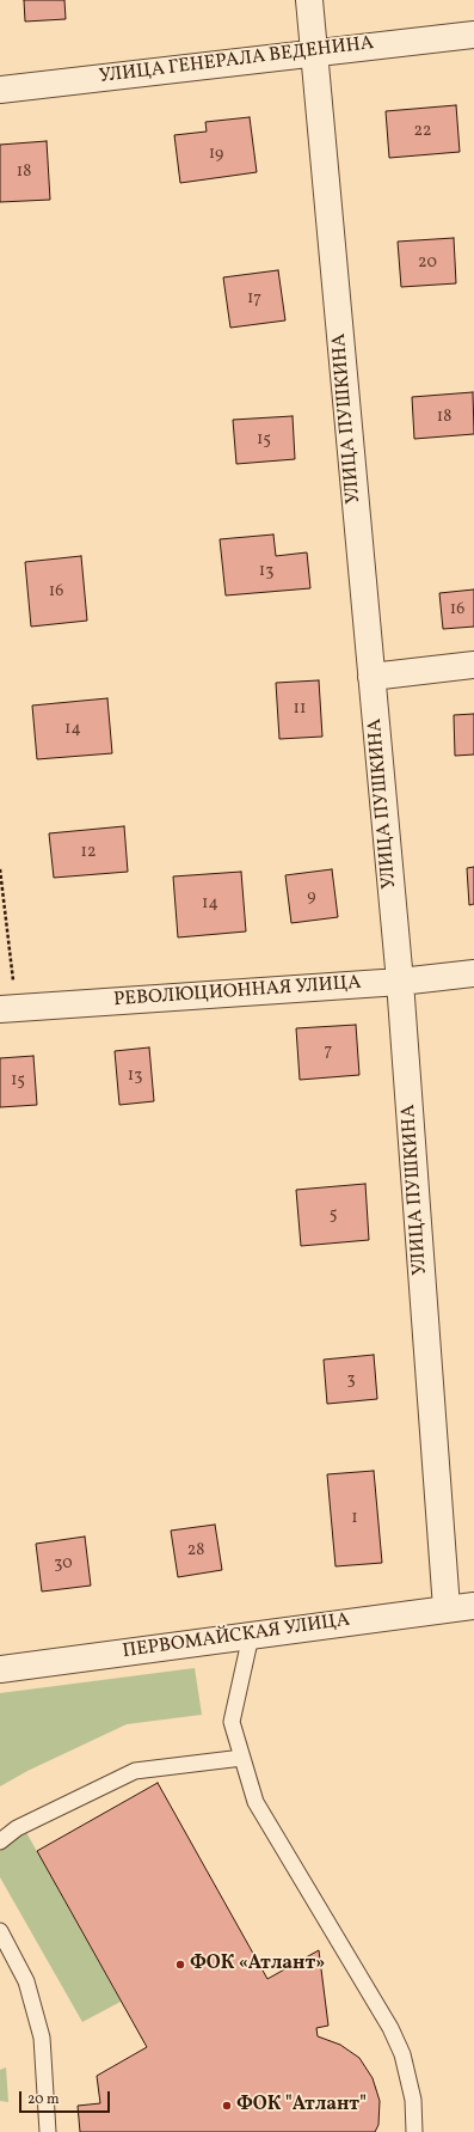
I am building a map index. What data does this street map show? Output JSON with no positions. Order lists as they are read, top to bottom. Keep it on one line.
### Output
{"streets":{"street":["УЛИЦА ГЕНЕРАЛА ВЕДЕНИНА","УЛИЦА ПУШКИНА","РЕВОЛЮЦИОННАЯ УЛИЦА","ПЕРВОМАЙСКАЯ УЛИЦА"]},"crossings":[["УЛИЦА ГЕНЕРАЛА ВЕДЕНИНА","УЛИЦА ПУШКИНА"],["УЛИЦА ПУШКИНА","РЕВОЛЮЦИОННАЯ УЛИЦА"],["УЛИЦА ПУШКИНА","ПЕРВОМАЙСКАЯ УЛИЦА"]],"places":["ФОК «Атлант»","ФОК \"Атлант\""],"house_numbers":["22","19","18","20","17","18","15","13","16","16","11","14","12","9","14","7","13","15","5","3","1","28","30"],"scale_bar":"20 m"}
